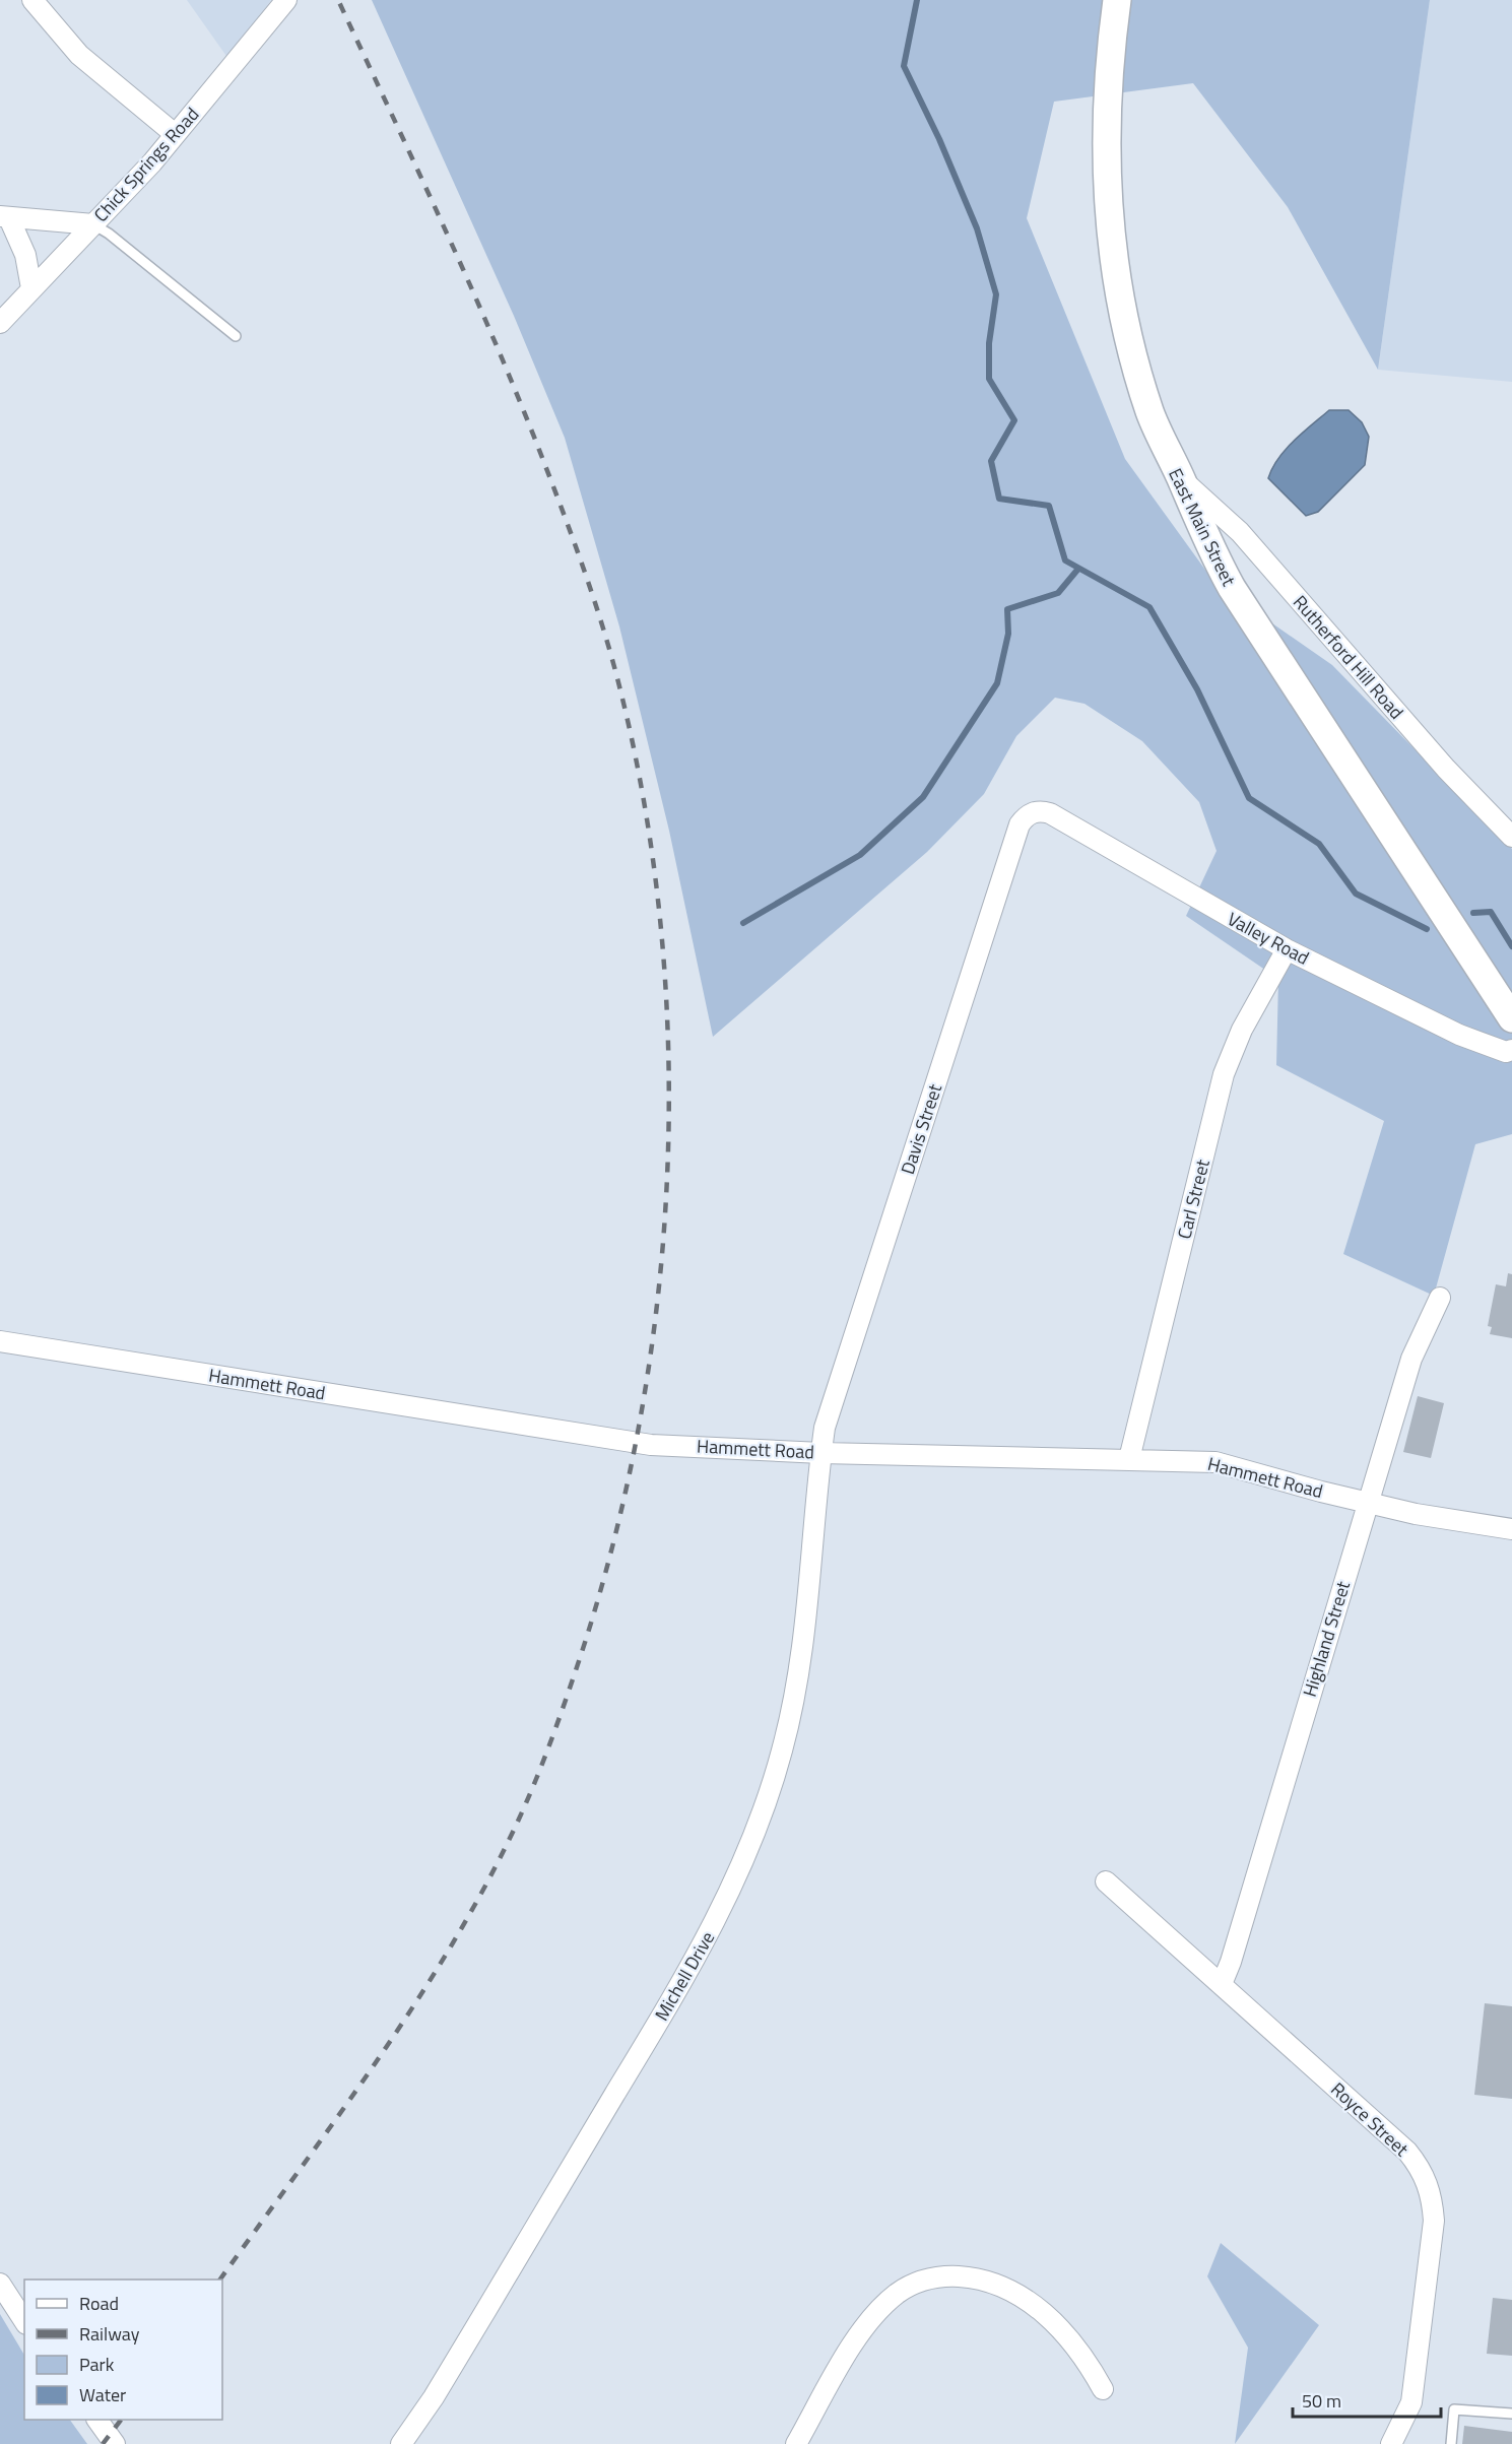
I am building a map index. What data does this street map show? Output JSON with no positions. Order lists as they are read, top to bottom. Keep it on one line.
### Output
{"streets":{"street":["Chick Springs Road","East Main Street","Rutherford Hill Road","Valley Road","Davis Street","Carl Street","Hammett Road","Highland Street","Michell Drive","Royce Street"]},"crossings":[["East Main Street","Rutherford Hill Road"],["Valley Road","Davis Street"],["Valley Road","Carl Street"],["Davis Street","Hammett Road"],["Davis Street","Michell Drive"],["Carl Street","Hammett Road"],["Hammett Road","Highland Street"],["Hammett Road","Michell Drive"],["Highland Street","Royce Street"]],"legend":["Road","Railway","Park","Water"],"scale_bar":"50 m"}
